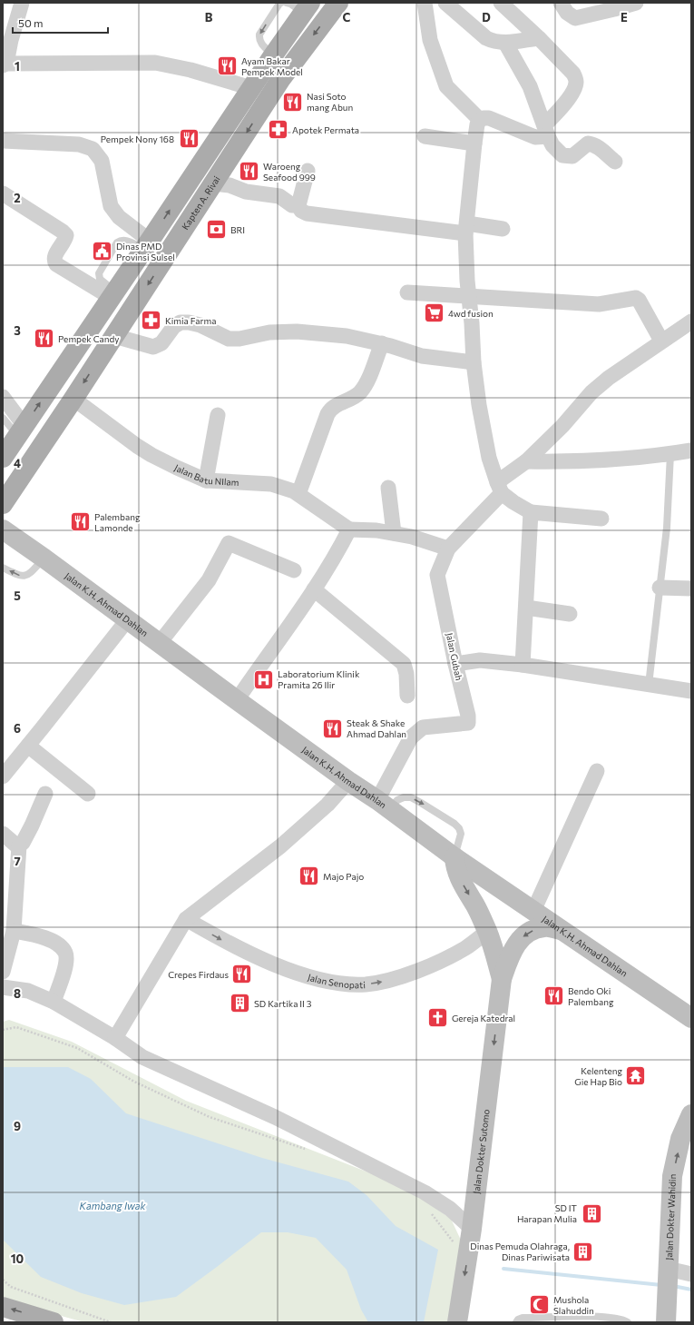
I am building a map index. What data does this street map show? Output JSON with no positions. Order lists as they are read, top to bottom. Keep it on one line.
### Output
{"streets":{"main road":["Kapten A. Rivai","Jalan K.H. Ahmad Dahlan","Jalan Dokter Sutomo","Jalan Dokter Wahidin"],"street":["Jalan Batu NIlam","Jalan Gubah","Jalan Senopati"]},"crossings":[["Kapten A. Rivai","Jalan Batu NIlam"],["Jalan K.H. Ahmad Dahlan","Jalan Gubah"]],"one_way":["Jalan Senopati","Jalan Dokter Sutomo","Jalan Dokter Wahidin"],"water":["Kambang Iwak"],"places":{"restaurant":["Ayam Bakar Pempek Model","Nasi Soto mang Abun","Pempek Nony 168","Waroeng Seafood 999","Pempek Candy","Palembang Lamonde","Steak & Shake Ahmad Dahlan","Majo Pajo","Crepes Firdaus","Bendo Oki Palembang"],"pharmacy":["Apotek Permata","Kimia Farma"],"bank":["BRI"],"public building":["Dinas PMD Provinsi Sulsel"],"supermarket":["4wd fusion"],"hospital":["Laboratorium Klinik Pramita 26 Ilir"],"building":["SD Kartika II 3","SD IT Harapan Mulia","Dinas Pemuda Olahraga, Dinas Pariwisata"],"church":["Gereja Katedral"],"temple":["Kelenteng Gie Hap Bio"],"mosque":["Mushola Slahuddin"]},"scale_bar":"50 m","grid":{"columns":["B","C","D","E"],"rows":["1","2","3","4","5","6","7","8","9","10"]}}
